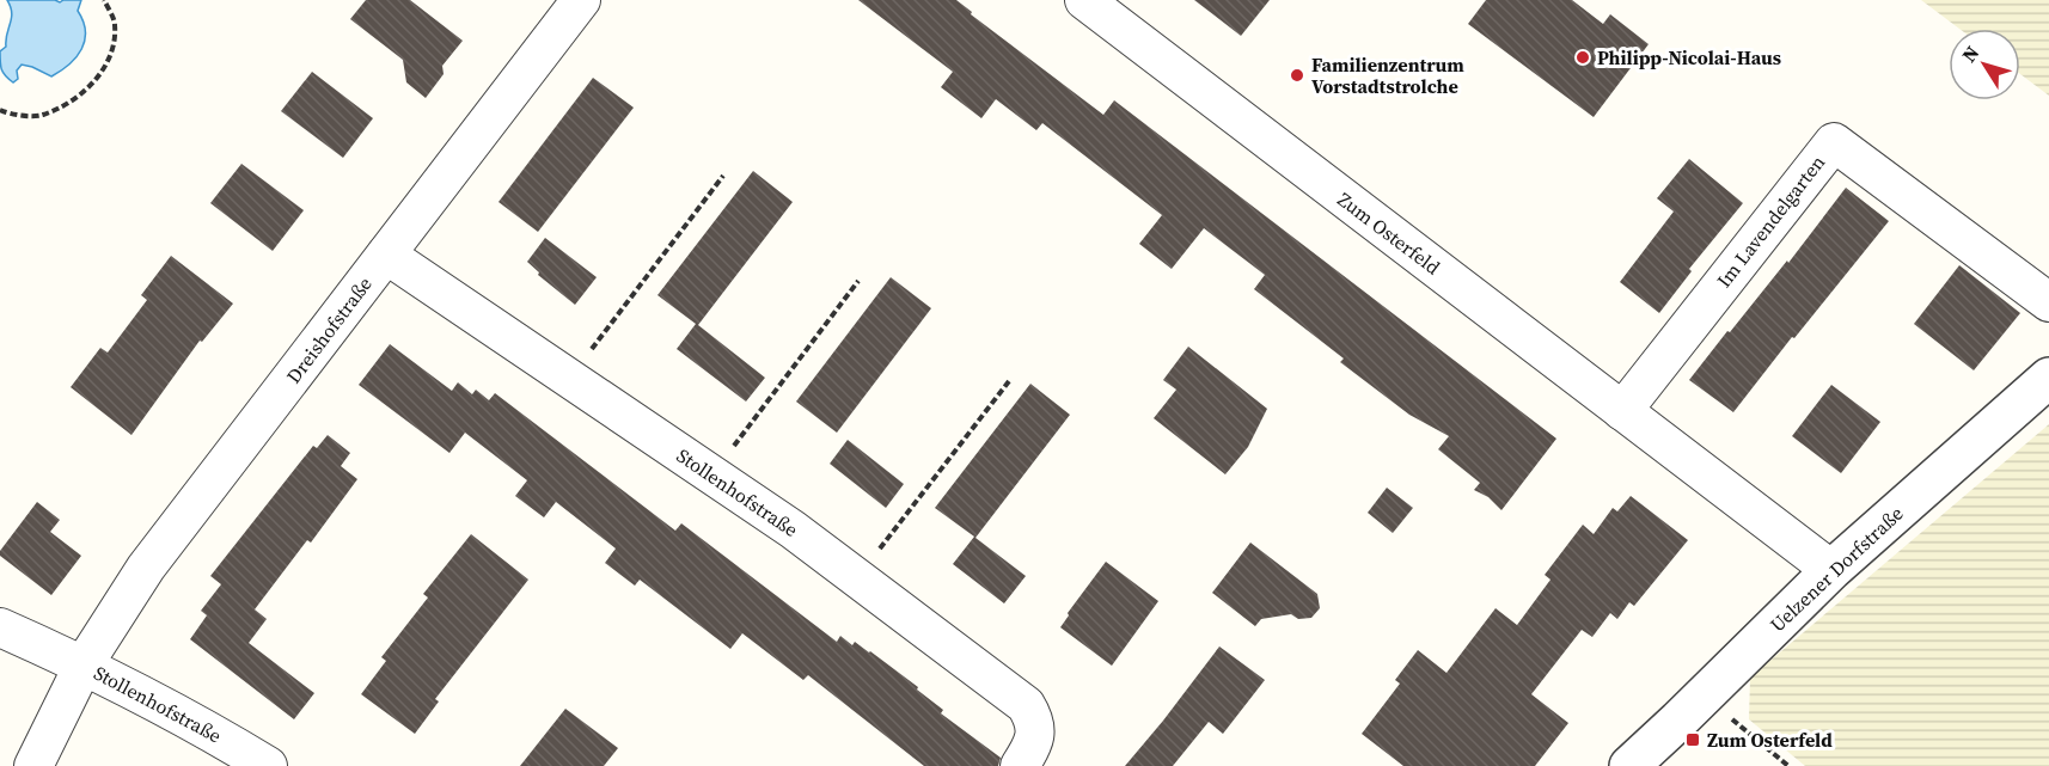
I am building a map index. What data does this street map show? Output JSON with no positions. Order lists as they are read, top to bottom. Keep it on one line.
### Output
{"streets":{"street":["Im Lavendelgarten","Zum Osterfeld","Dreishofstraße","Stollenhofstraße","Uelzener Dorfstraße"]},"crossings":[["Im Lavendelgarten","Zum Osterfeld"],["Zum Osterfeld","Uelzener Dorfstraße"],["Dreishofstraße","Stollenhofstraße"]],"places":{"other":["Philipp-Nicolai-Haus","Familienzentrum Vorstadtstrolche"],"transit":["Zum Osterfeld"]},"north":"top left"}
